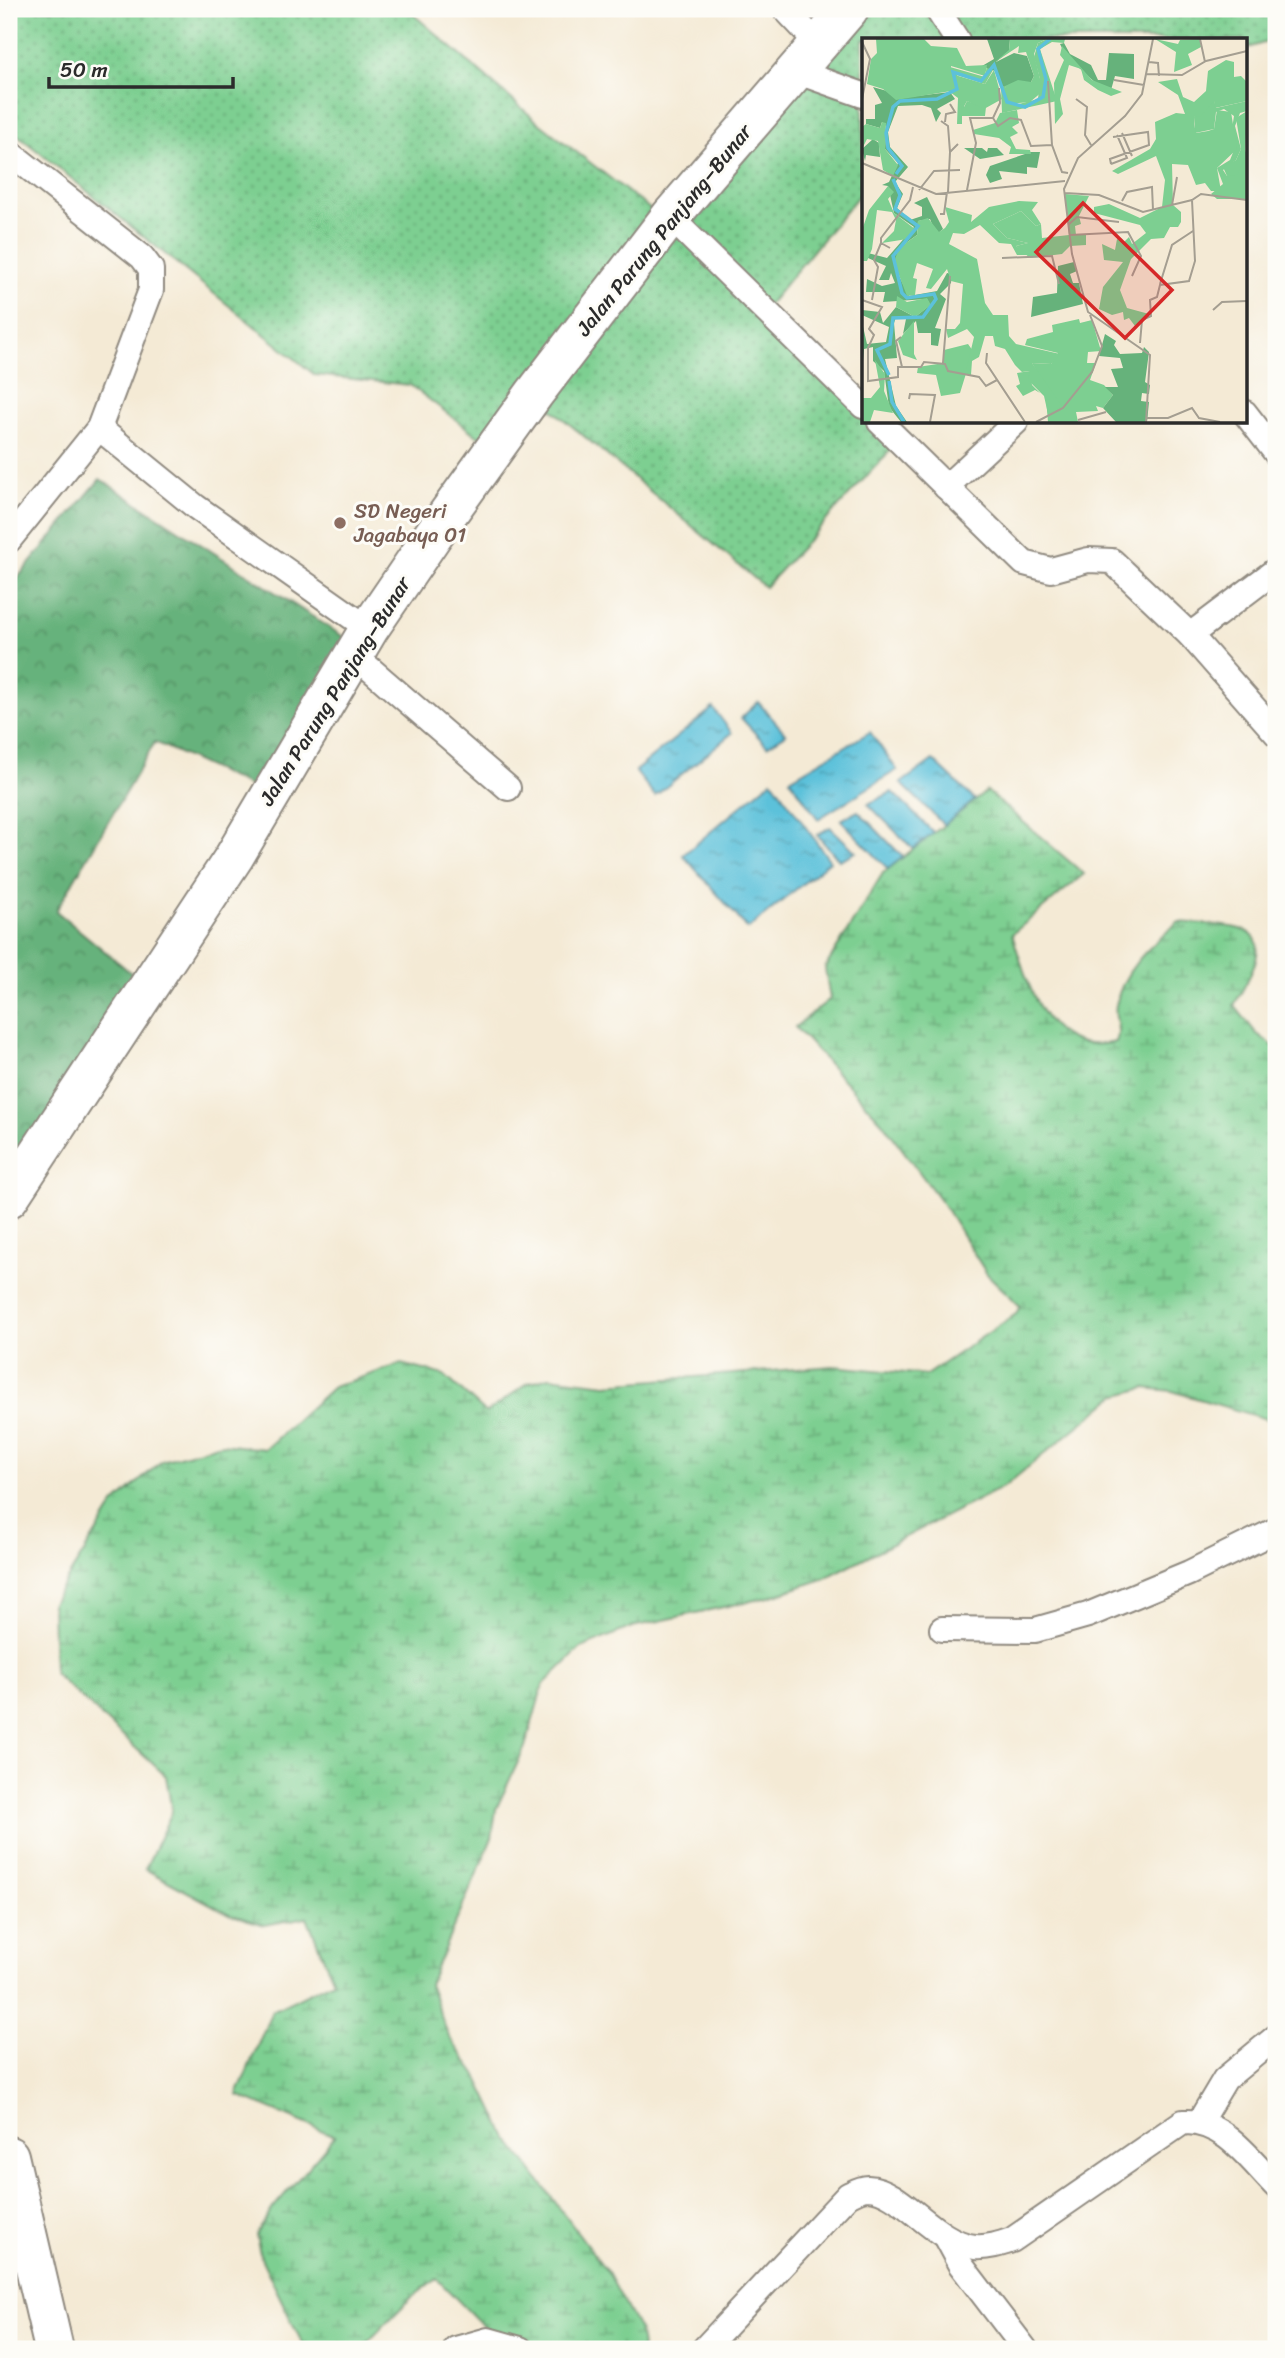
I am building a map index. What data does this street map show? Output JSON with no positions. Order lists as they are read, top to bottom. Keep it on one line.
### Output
{"streets":{"main road":["Jalan Parung Panjang–Bunar"]},"places":["SD Negeri Jagabaya 01"],"scale_bar":"50 m"}
